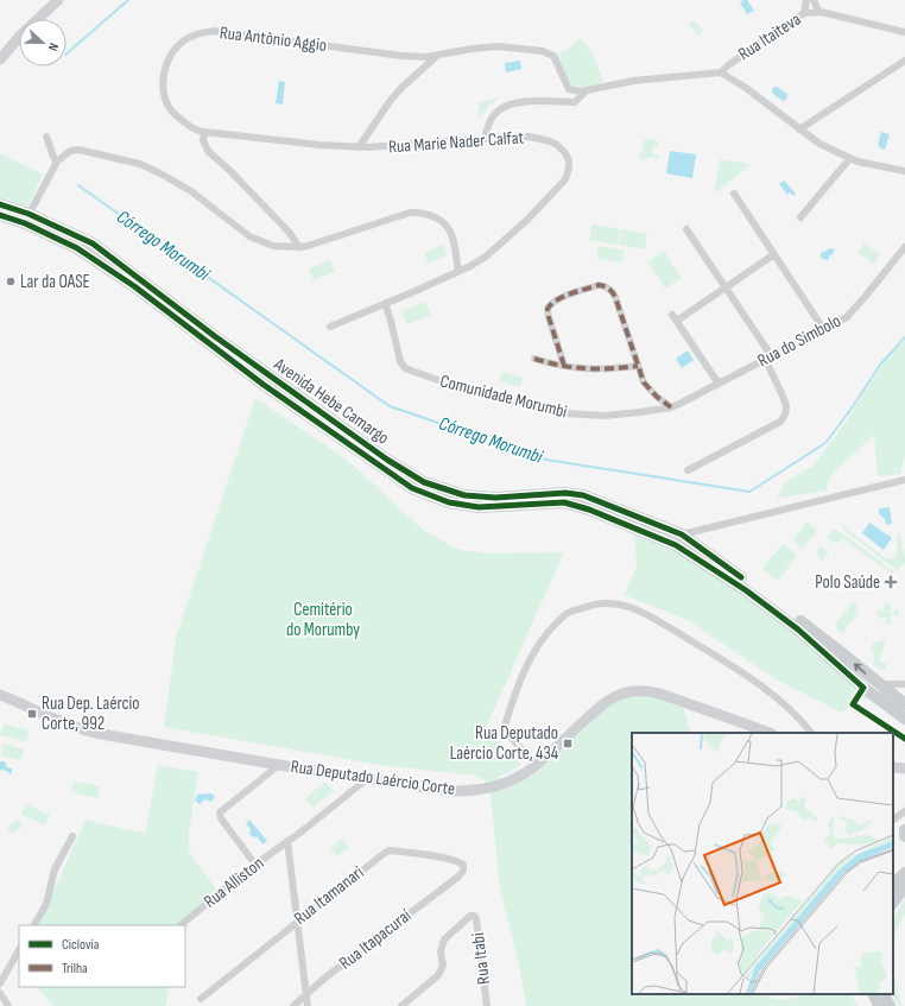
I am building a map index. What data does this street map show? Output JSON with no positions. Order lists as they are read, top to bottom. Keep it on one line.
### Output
{"streets":{"main road":["Avenida Hebe Camargo"],"street":["Rua Itaiteva","Rua Antônio Aggio","Rua Marie Nader Calfat","Rua do Símbolo","Comunidade Morumbi","Rua Deputado Laércio Corte","Rua Alliston","Rua Itamanari","Rua Itapacuraí","Rua Itabi"]},"crossings":[["Rua Antônio Aggio","Rua Marie Nader Calfat"],["Rua Marie Nader Calfat","Comunidade Morumbi"],["Rua do Símbolo","Comunidade Morumbi"],["Rua Deputado Laércio Corte","Rua Alliston"],["Rua Itamanari","Rua Itapacuraí"]],"water":["Córrego Morumbi"],"parks":["Cemitério do Morumby"],"places":{"other":["Lar da OASE"],"health":["Polo Saúde"],"transit":["Rua Dep. Laércio Corte, 992","Rua Deputado Laércio Corte, 434"]},"legend":["Ciclovia","Trilha"],"north":"right"}
